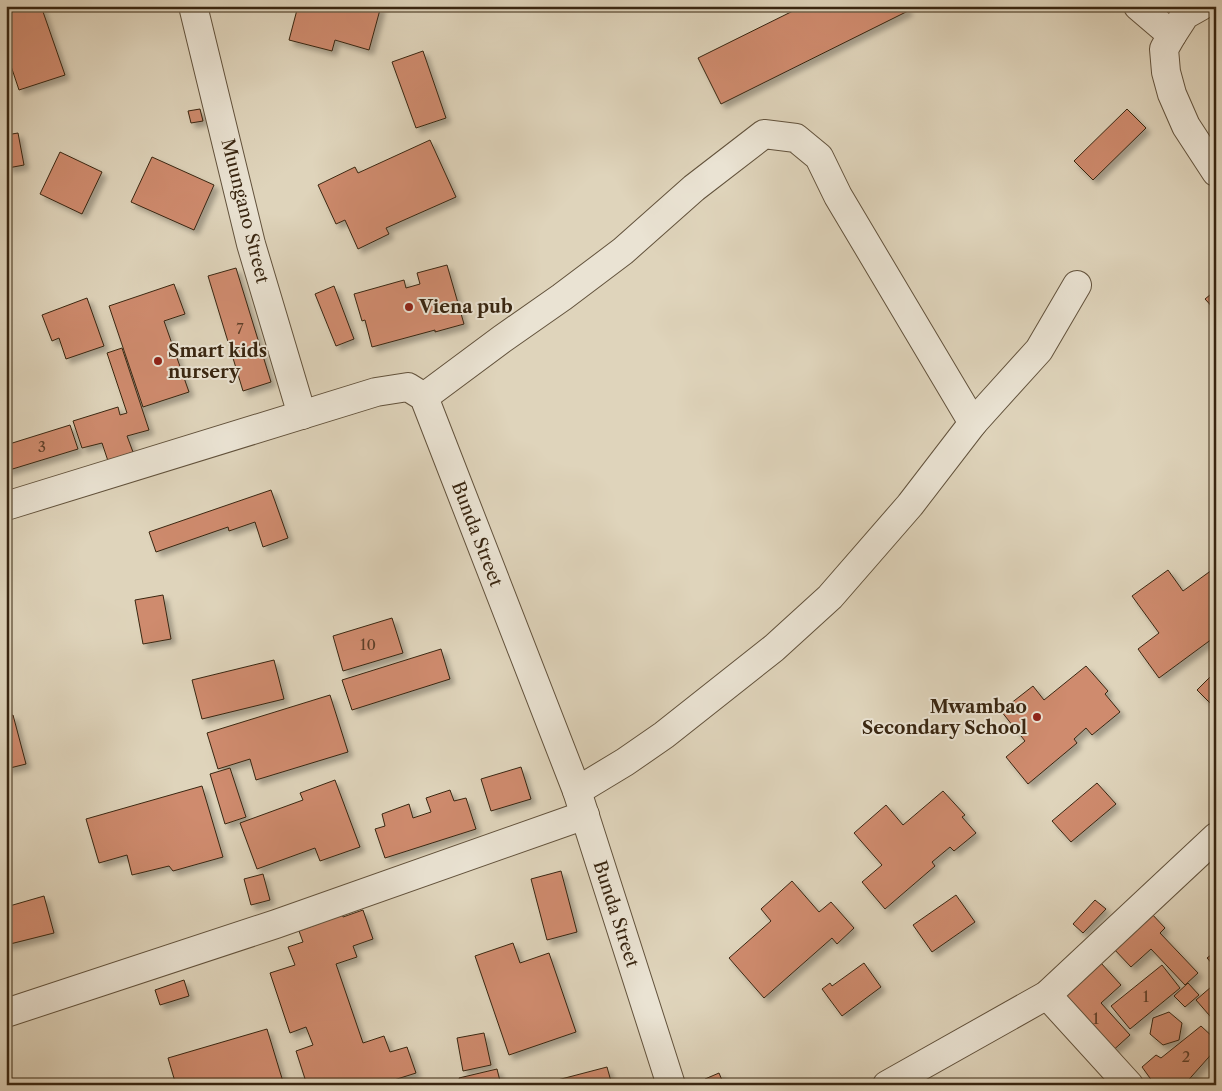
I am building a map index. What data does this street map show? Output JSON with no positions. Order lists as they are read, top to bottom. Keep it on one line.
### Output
{"streets":{"street":["Muungano Street","Bunda Street"]},"places":["Viena pub","Smart kids nursery","Mwambao Secondary School"],"house_numbers":["7","3","10","1","1","2"]}
